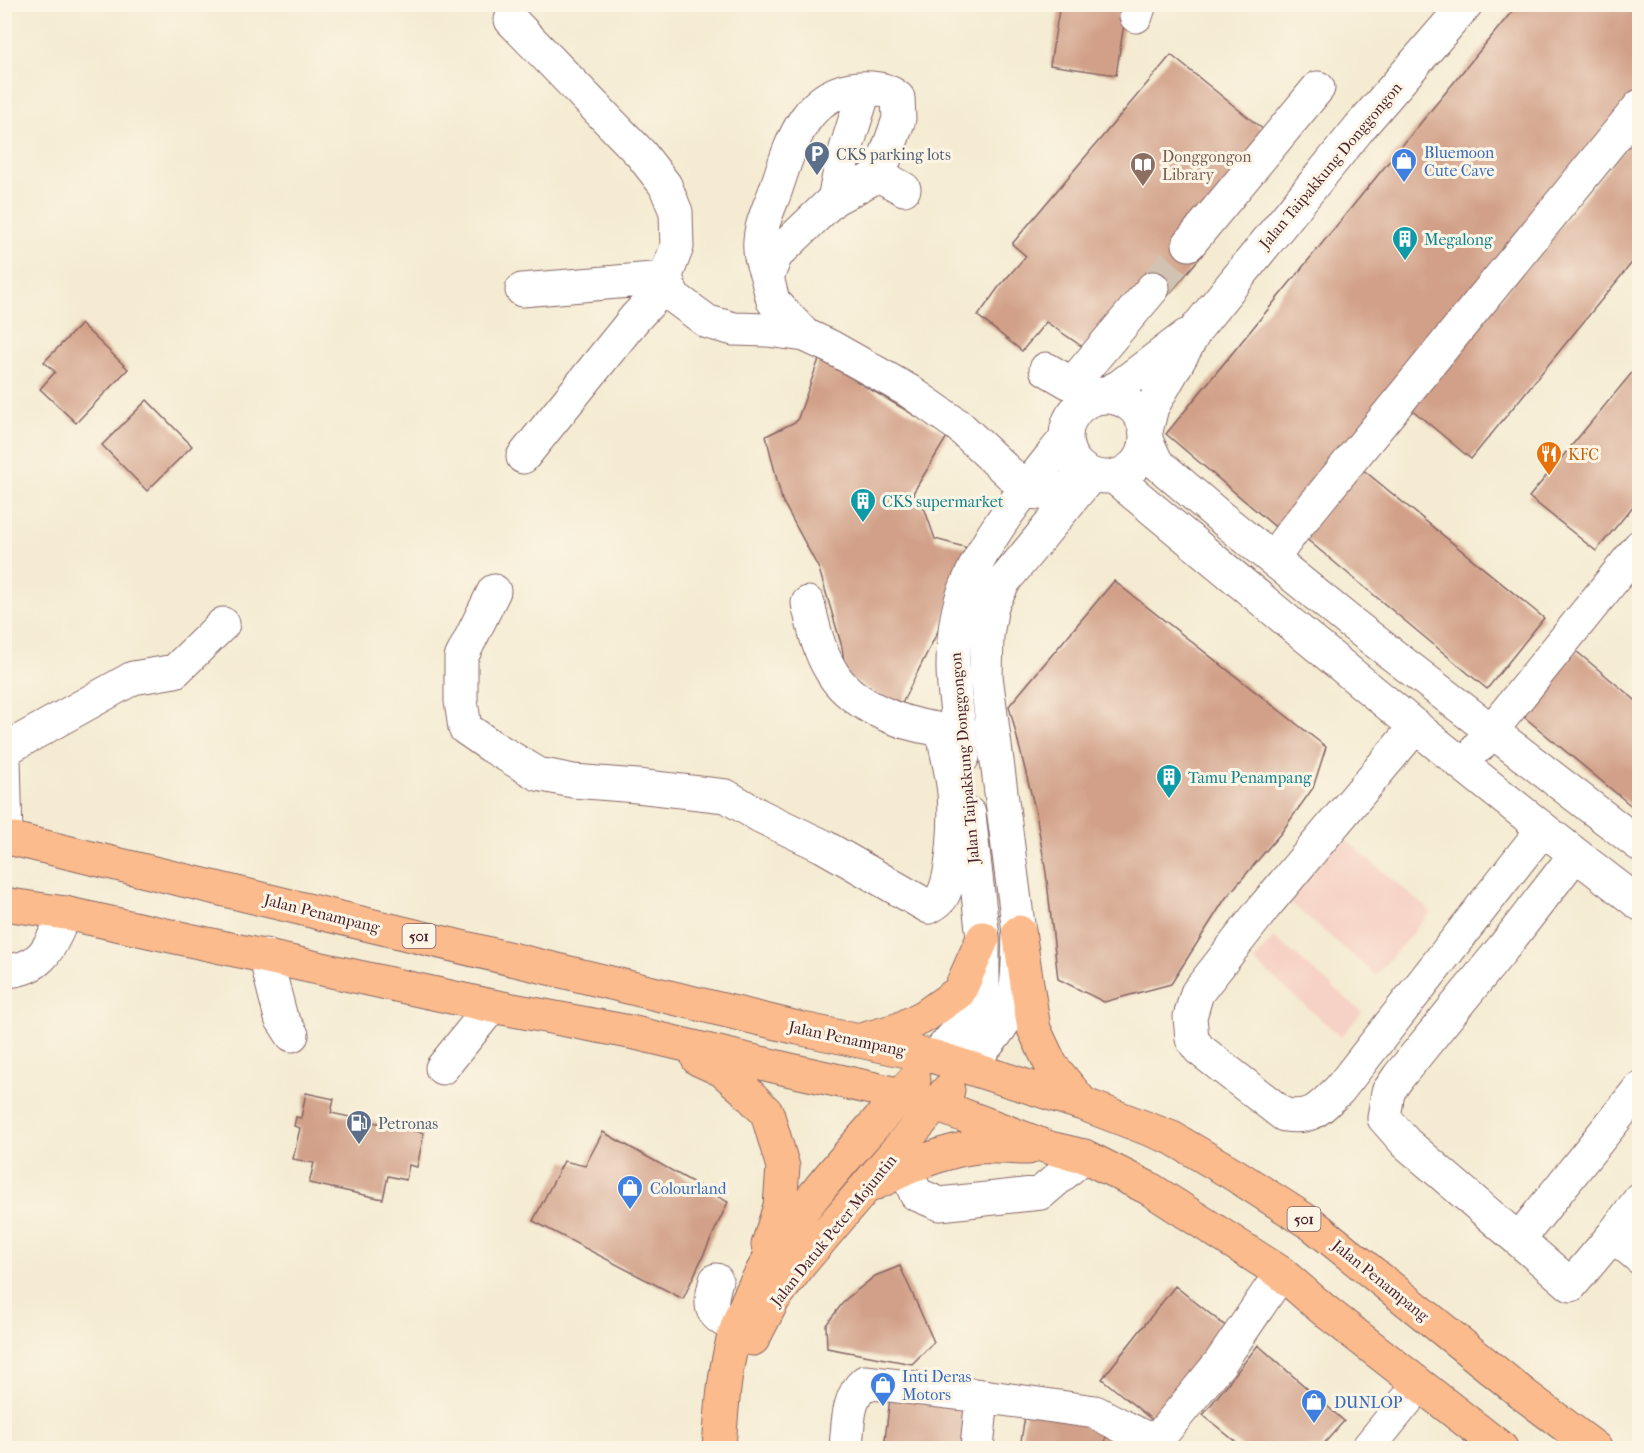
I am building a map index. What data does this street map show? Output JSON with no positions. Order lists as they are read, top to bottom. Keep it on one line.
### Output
{"streets":{"main road":["Jalan Penampang","501","Jalan Datuk Peter Mojuntin"],"street":["Jalan Taipakkung Donggongon"]},"crossings":[["Jalan Taipakkung Donggongon","Jalan Penampang"],["Jalan Taipakkung Donggongon","Jalan Datuk Peter Mojuntin"],["Jalan Penampang","Jalan Datuk Peter Mojuntin"]],"places":{"parking":["CKS parking lots"],"shop":["Bluemoon Cute Cave","Colourland","Inti Deras Motors","DUNLOP"],"library":["Donggongon Library"],"building":["Megalong","CKS supermarket","Tamu Penampang"],"restaurant":["KFC"],"fuel station":["Petronas"]}}
